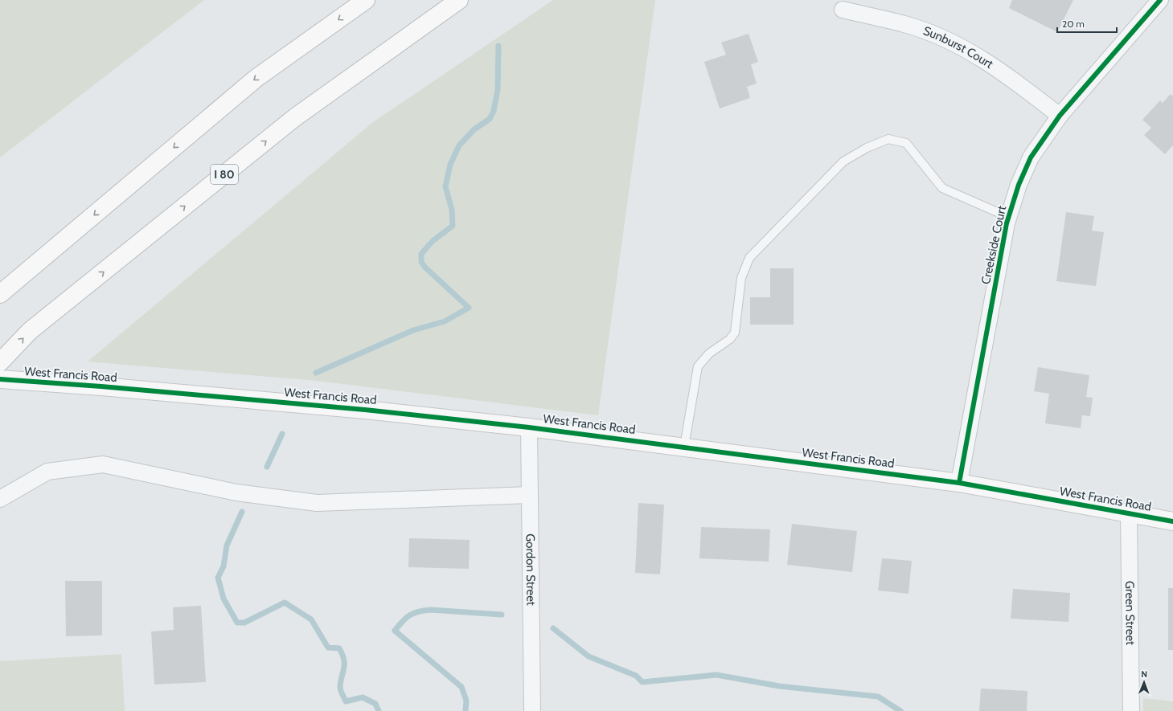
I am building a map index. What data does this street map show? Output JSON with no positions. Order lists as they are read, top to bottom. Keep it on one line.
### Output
{"streets":{"main road":["I 80","West Francis Road"],"street":["Sunburst Court","Creekside Court","Gordon Street","Green Street"]},"crossings":[["Sunburst Court","Creekside Court"],["Creekside Court","West Francis Road"],["West Francis Road","Gordon Street"],["West Francis Road","Green Street"]],"scale_bar":"20 m","north":"top"}
